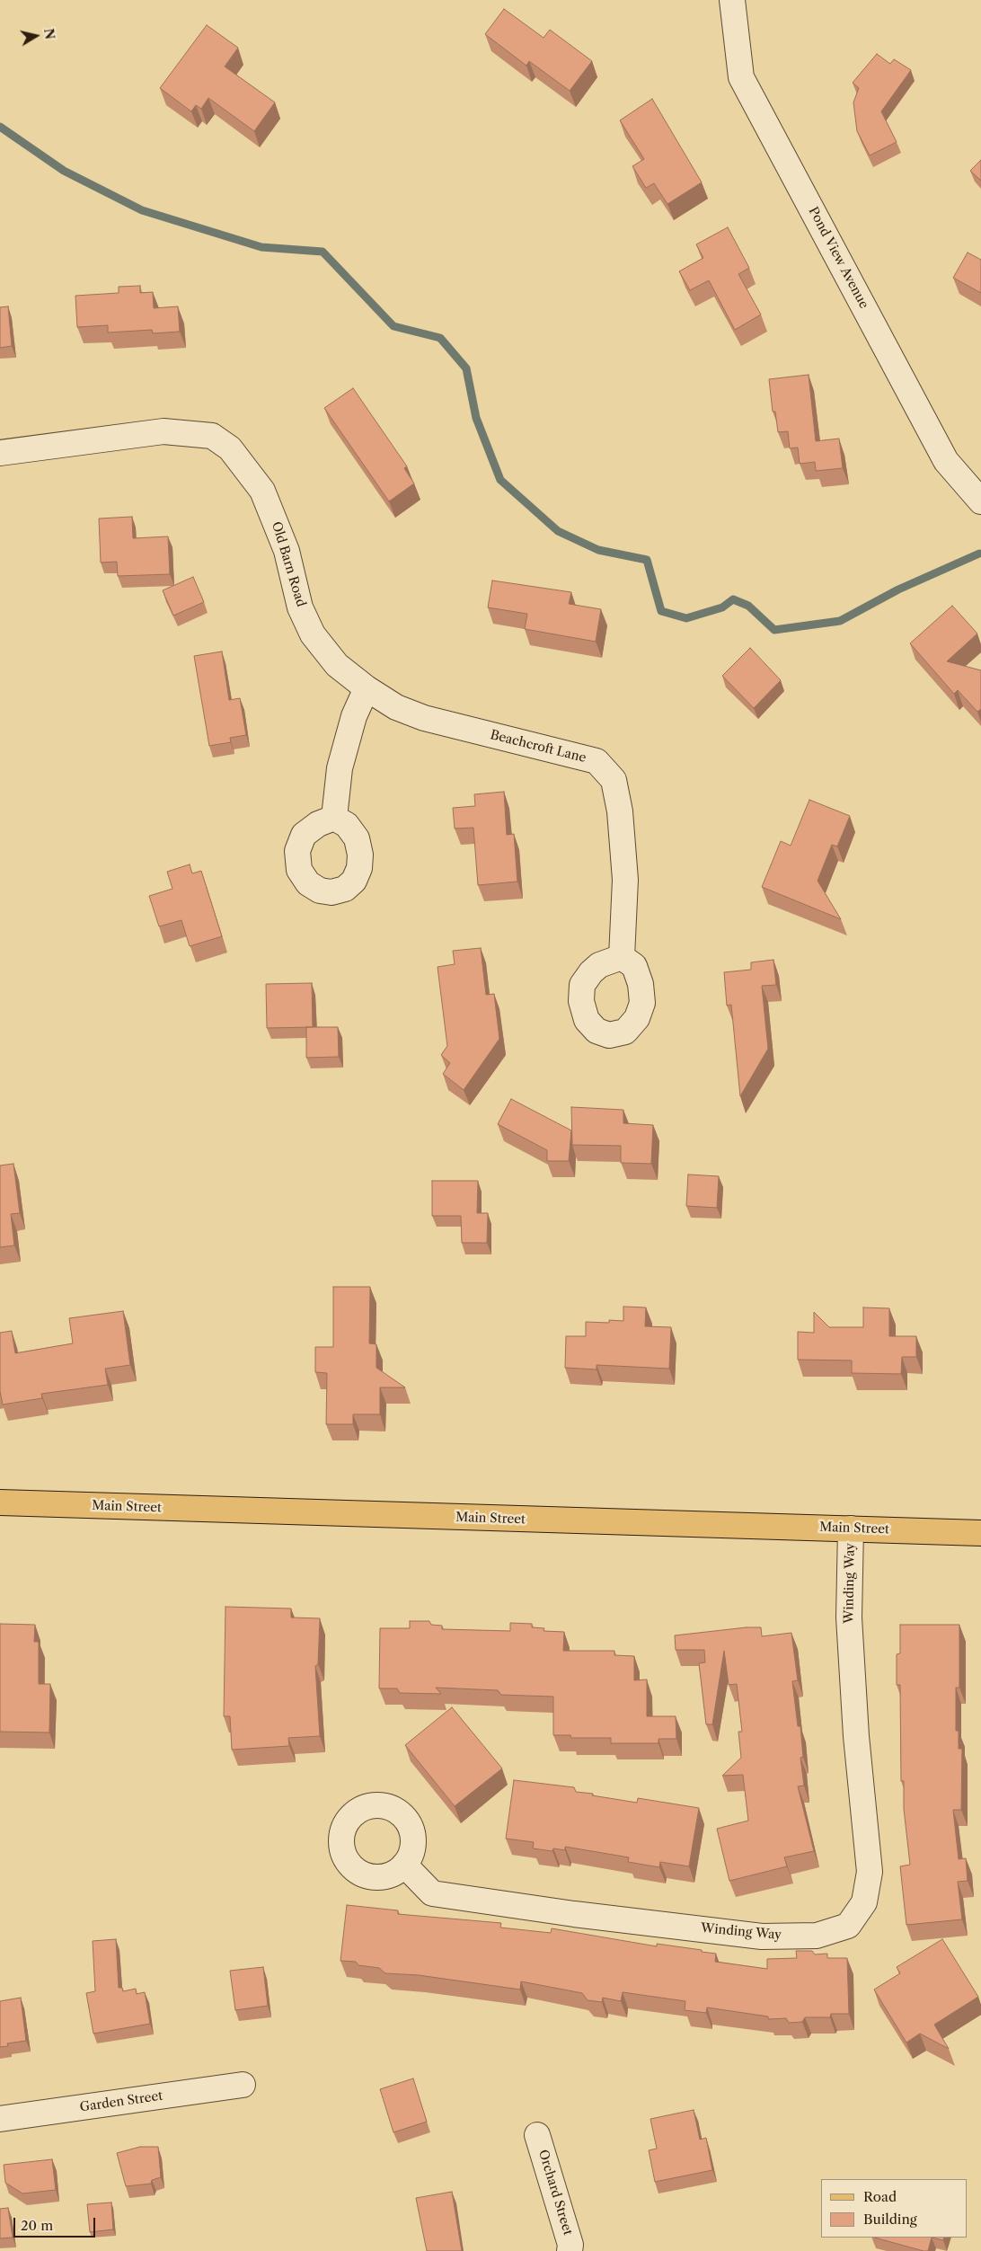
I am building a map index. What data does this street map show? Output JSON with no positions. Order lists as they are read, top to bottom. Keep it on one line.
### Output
{"streets":{"main road":["Main Street"],"street":["Pond View Avenue","Old Barn Road","Beachcroft Lane","Winding Way","Garden Street","Orchard Street"]},"crossings":[["Old Barn Road","Beachcroft Lane"],["Main Street","Winding Way"]],"legend":["Road","Building"],"scale_bar":"20 m","north":"right"}
